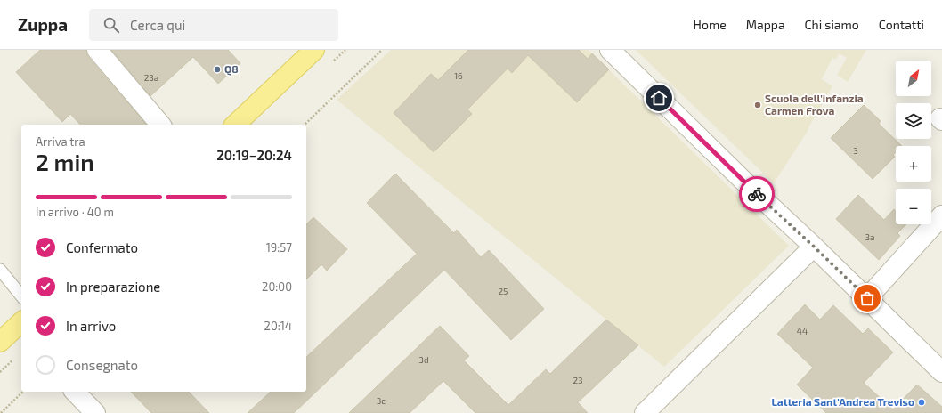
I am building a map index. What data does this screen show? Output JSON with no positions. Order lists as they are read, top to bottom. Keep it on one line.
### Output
{"places":["Q8","Scuola dell'infanzia Carmen Frova","Latteria Sant'Andrea Treviso"],"house_numbers":["16","23a","3","3a","25","44","3d","23","3c"],"north":"top right","page":{"header":"Zuppa","search":"Cerca qui","nav":["Home","Mappa","Chi siamo","Contatti"],"map_buttons":["+","−"],"heading":["2 min","Arriva tra","20:19–20:24"],"bar":"In arrivo · 40 m","list":[["Confermato","19:57"],["In preparazione","20:00"],["In arrivo","20:14"],"Consegnato"]}}
